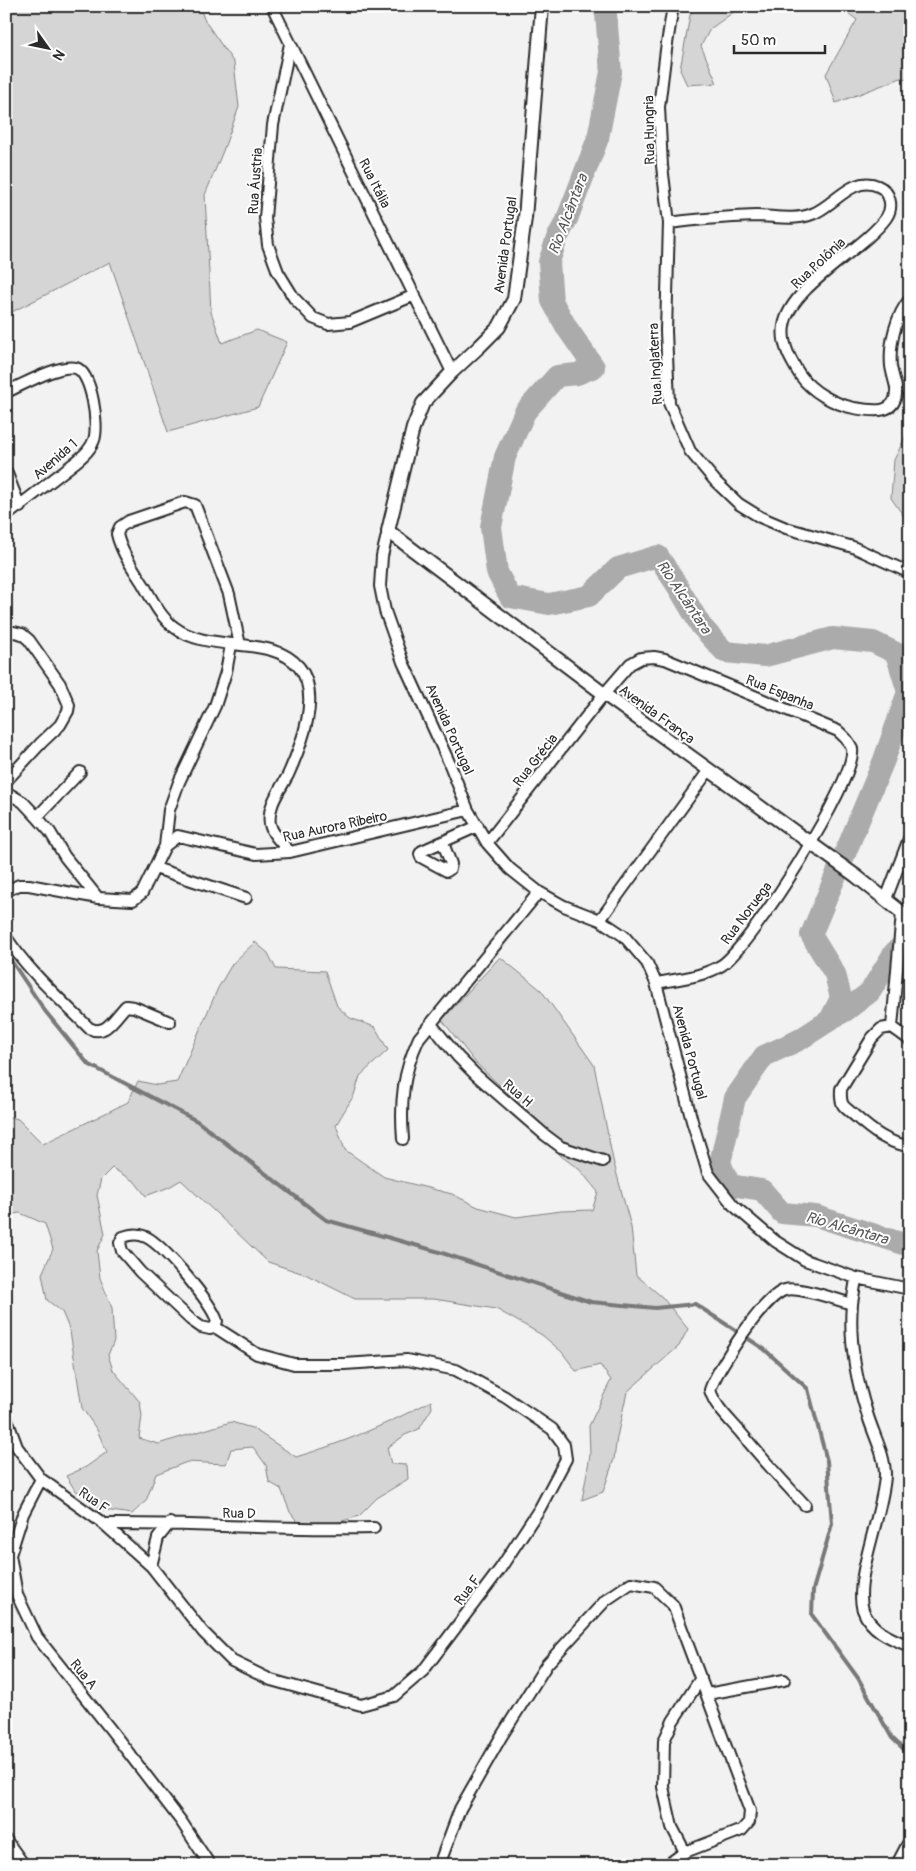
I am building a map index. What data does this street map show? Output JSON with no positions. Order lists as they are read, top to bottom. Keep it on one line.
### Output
{"streets":{"street":["Rua Hungria","Rua Áustria","Rua Itália","Avenida Portugal","Rua Polônia","Rua Inglaterra","Avenida 1","Rua Espanha","Avenida França","Rua Grécia","Rua Aurora Ribeiro","Rua Noruega","Rua H","Rua F","Rua D","Rua A"]},"crossings":[["Rua Hungria","Rua Polônia"],["Rua Hungria","Rua Inglaterra"],["Rua Áustria","Rua Itália"],["Rua Itália","Avenida Portugal"],["Avenida Portugal","Avenida França"],["Avenida Portugal","Rua Grécia"],["Avenida Portugal","Rua Aurora Ribeiro"],["Avenida Portugal","Rua Noruega"],["Rua Polônia","Rua Inglaterra"],["Rua Espanha","Avenida França"],["Rua Espanha","Rua Grécia"],["Rua Espanha","Rua Noruega"],["Avenida França","Rua Grécia"],["Avenida França","Rua Noruega"],["Rua F","Rua D"],["Rua F","Rua A"]],"water":["Rio Alcântara"],"scale_bar":"50 m","north":"bottom right"}
